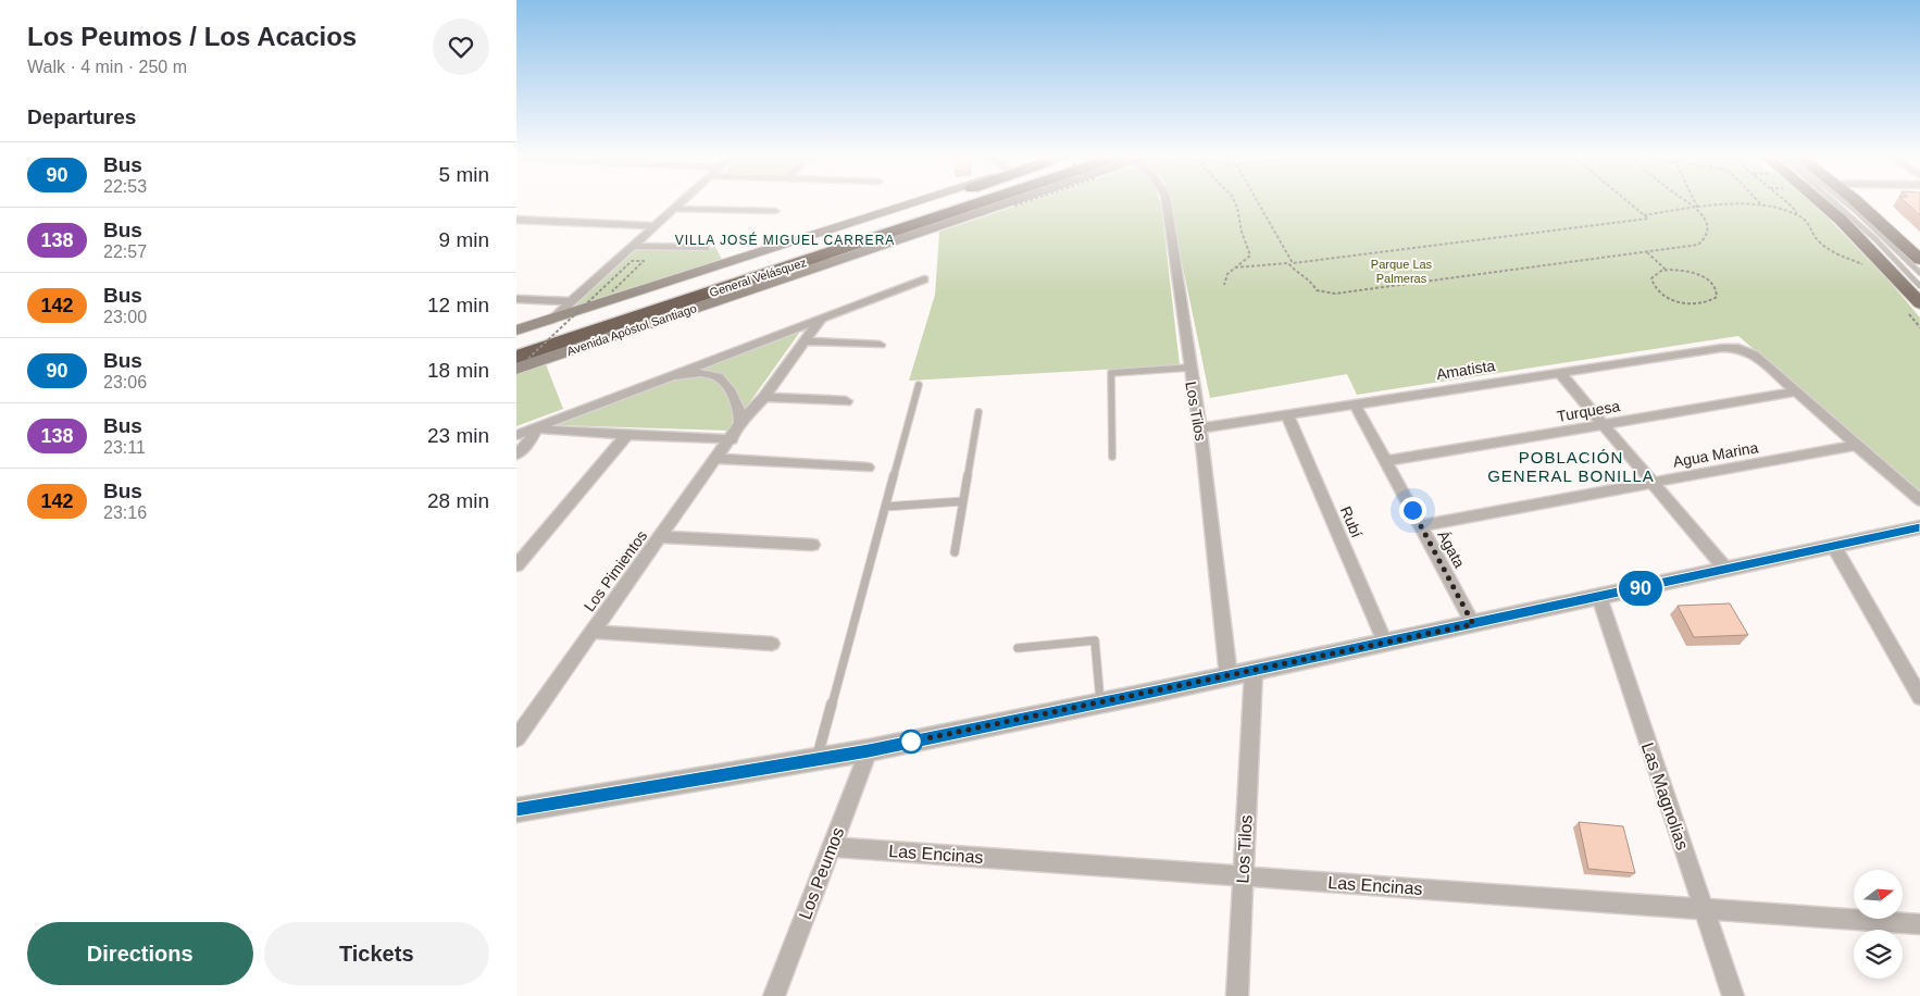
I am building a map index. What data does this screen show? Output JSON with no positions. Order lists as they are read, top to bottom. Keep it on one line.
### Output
{"streets":{"highway":["General Velásquez"],"main road":["Avenida Apóstol Santiago"],"street":["Amatista","Los Tilos","Turquesa","Agua Marina","Rubí","Ágata","Los Pimientos","Las Magnolias","Las Encinas","Los Peumos"]},"crossings":[["Amatista","Los Tilos"],["Amatista","Turquesa"],["Amatista","Rubí"],["Amatista","Ágata"],["Los Tilos","Las Encinas"],["Turquesa","Ágata"],["Agua Marina","Ágata"],["Las Magnolias","Las Encinas"],["Las Encinas","Los Peumos"]],"districts":["VILLA JOSÉ MIGUEL CARRERA","POBLACIÓN GENERAL BONILLA"],"parks":["Parque Las Palmeras"],"lines":["bus line 90"],"north":"right","page":{"heading":[["Los Peumos / Los Acacios","Walk · 4 min · 250 m"],"Departures"],"on_map":"90","list":[{"mark":"90","name":"Bus","note":"22:53","value":"5 min"},{"mark":"138","name":"Bus","note":"22:57","value":"9 min"},{"mark":"142","name":"Bus","note":"23:00","value":"12 min"},{"mark":"90","name":"Bus","note":"23:06","value":"18 min"},{"mark":"138","name":"Bus","note":"23:11","value":"23 min"},{"mark":"142","name":"Bus","note":"23:16","value":"28 min"}],"buttons":["Directions","Tickets"]}}
